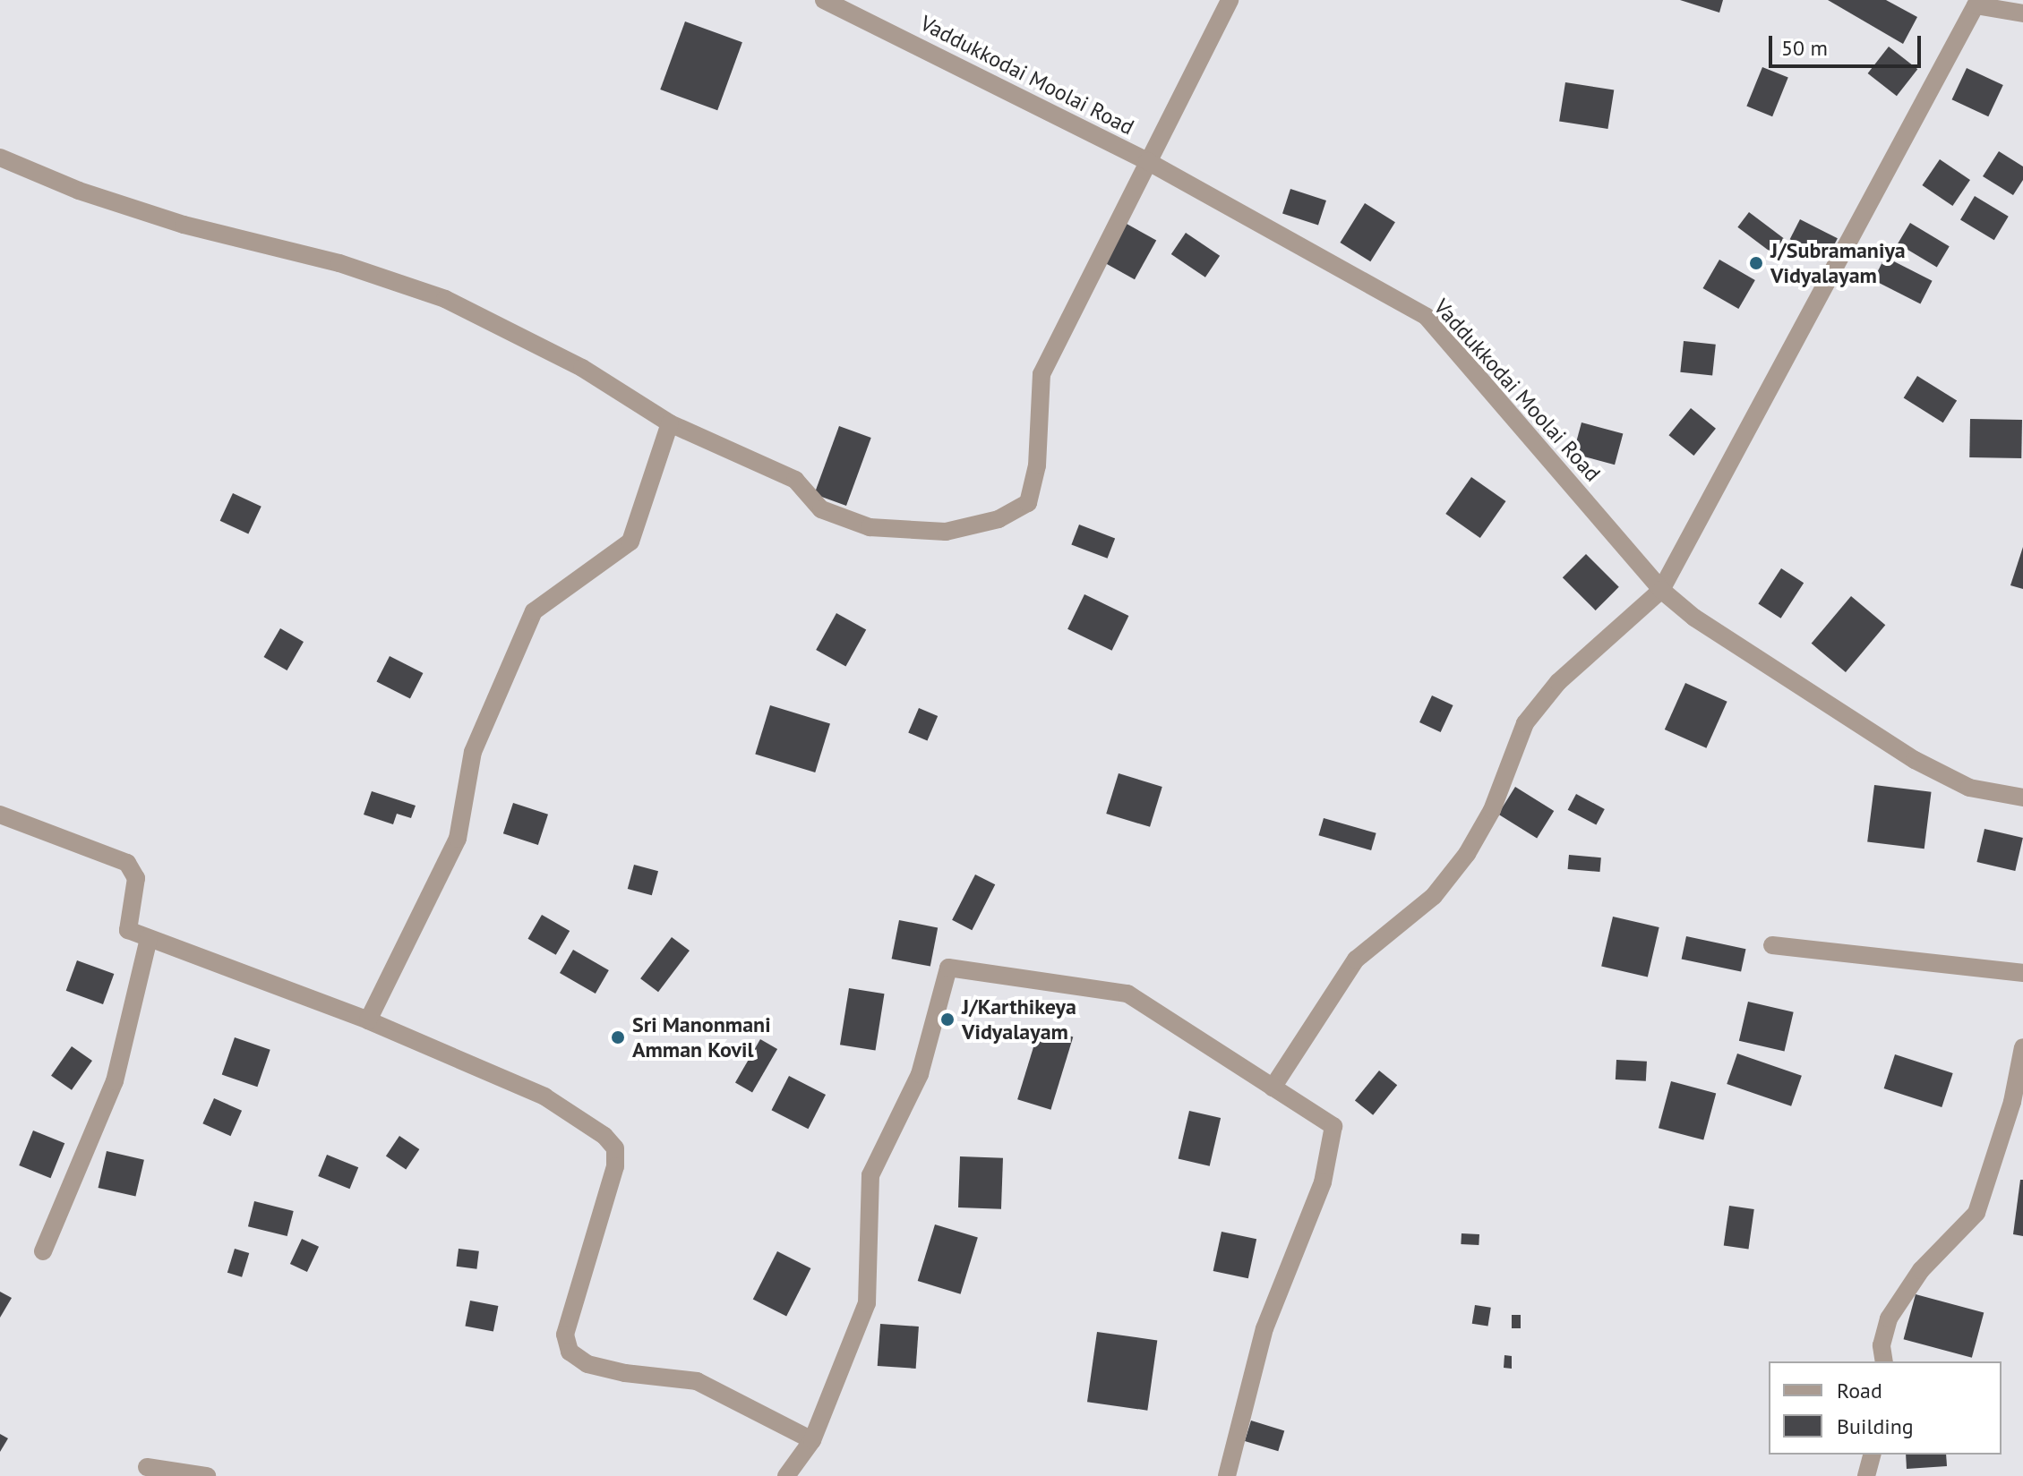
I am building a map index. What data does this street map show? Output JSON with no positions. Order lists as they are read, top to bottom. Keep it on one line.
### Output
{"streets":{"street":["Vaddukkodai Moolai Road"]},"places":["J/Subramaniya Vidyalayam","J/Karthikeya Vidyalayam","Sri Manonmani Amman Kovil"],"legend":["Road","Building"],"scale_bar":"50 m"}
